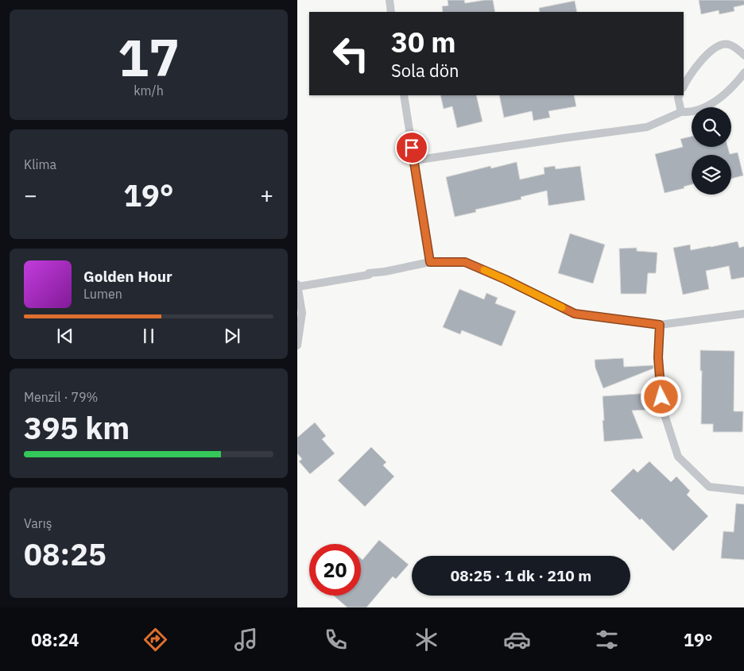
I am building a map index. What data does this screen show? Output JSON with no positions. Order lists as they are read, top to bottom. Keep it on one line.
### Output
{"page":{"tile":[["17","km/h"],"Klima",["Menzil · 79%","395 km"],["Varış","08:25"]],"turn":["30 m","Sola dön"],"heat":["−","19°","+"],"song":["Golden Hour","Lumen"],"limit":"20","trip":"08:25 · 1 dk · 210 m","tabs":["08:24","19°"]}}
